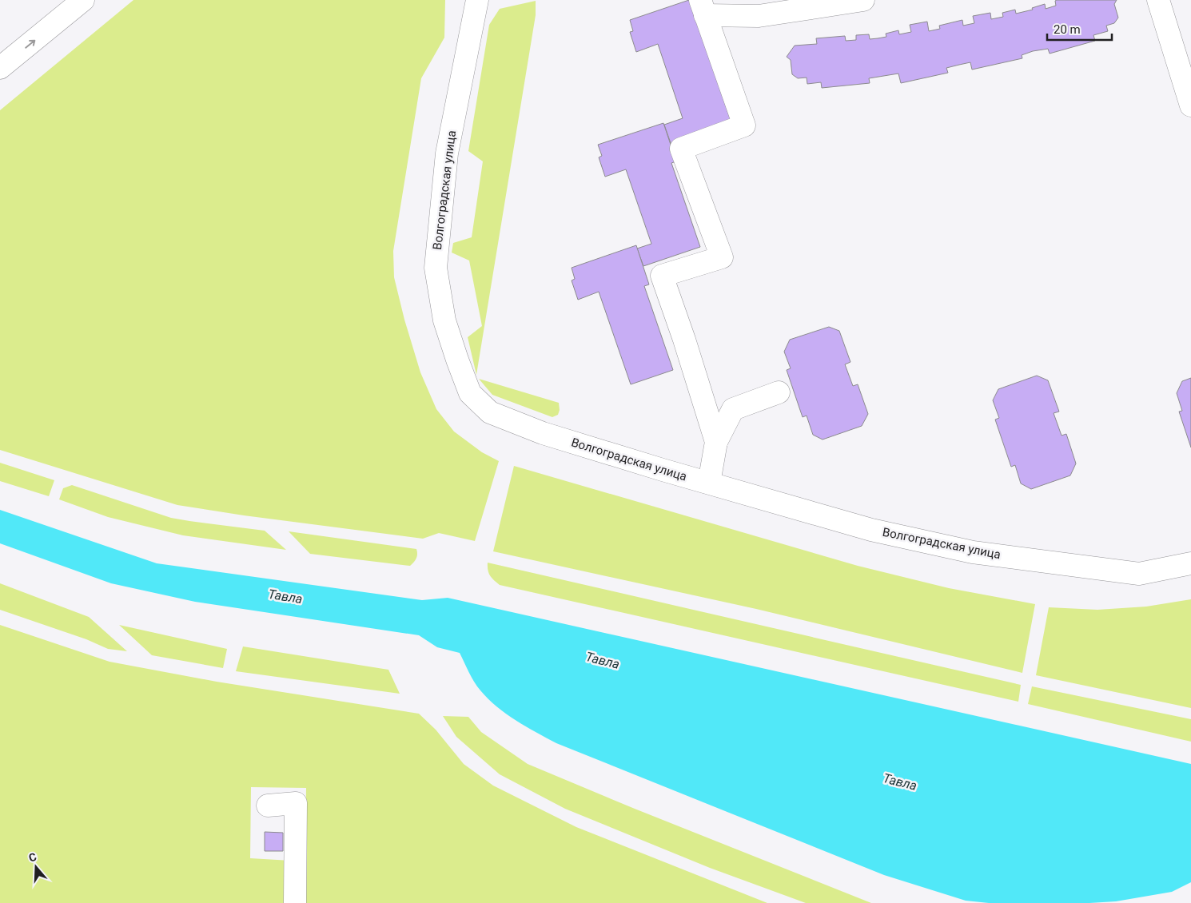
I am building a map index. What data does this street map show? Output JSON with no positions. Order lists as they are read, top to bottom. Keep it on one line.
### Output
{"streets":{"street":["Волгоградская улица"]},"water":["Тавла"],"scale_bar":"20 m","north":"top"}
